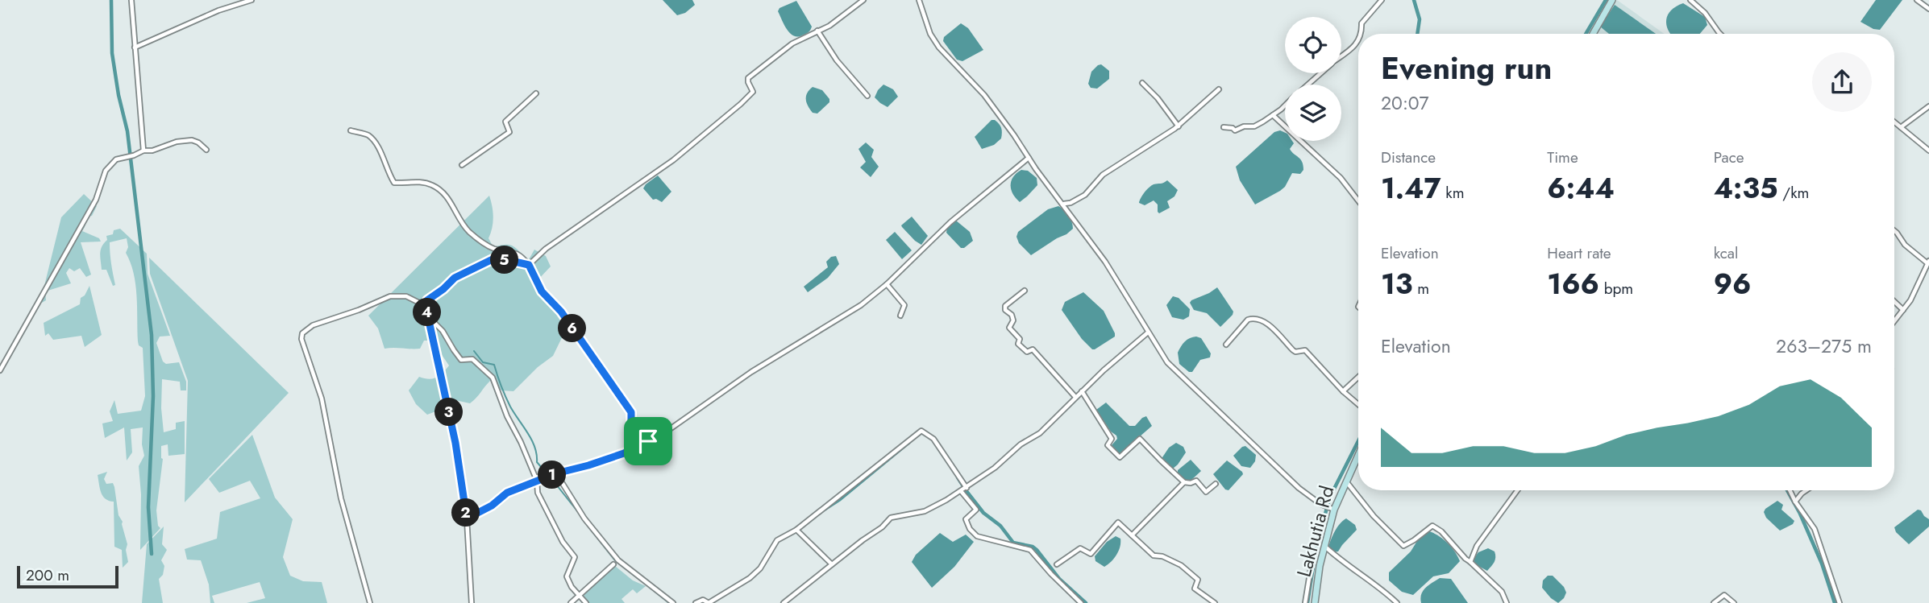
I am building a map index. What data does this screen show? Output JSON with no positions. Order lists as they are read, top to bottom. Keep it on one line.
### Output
{"streets":{"street":["Lakhutia Rd"]},"scale_bar":"200 m","page":{"heading":["Evening run","20:07"],"stats":[["Distance","1.47 km"],["Time","6:44"],["Pace","4:35 /km"],["Elevation","13 m"],["Heart rate","166 bpm"],["kcal","96"]],"pins":["5","4","6","3","1","2"],"chart":["Elevation","263–275 m"],"scale":"200 m"}}
